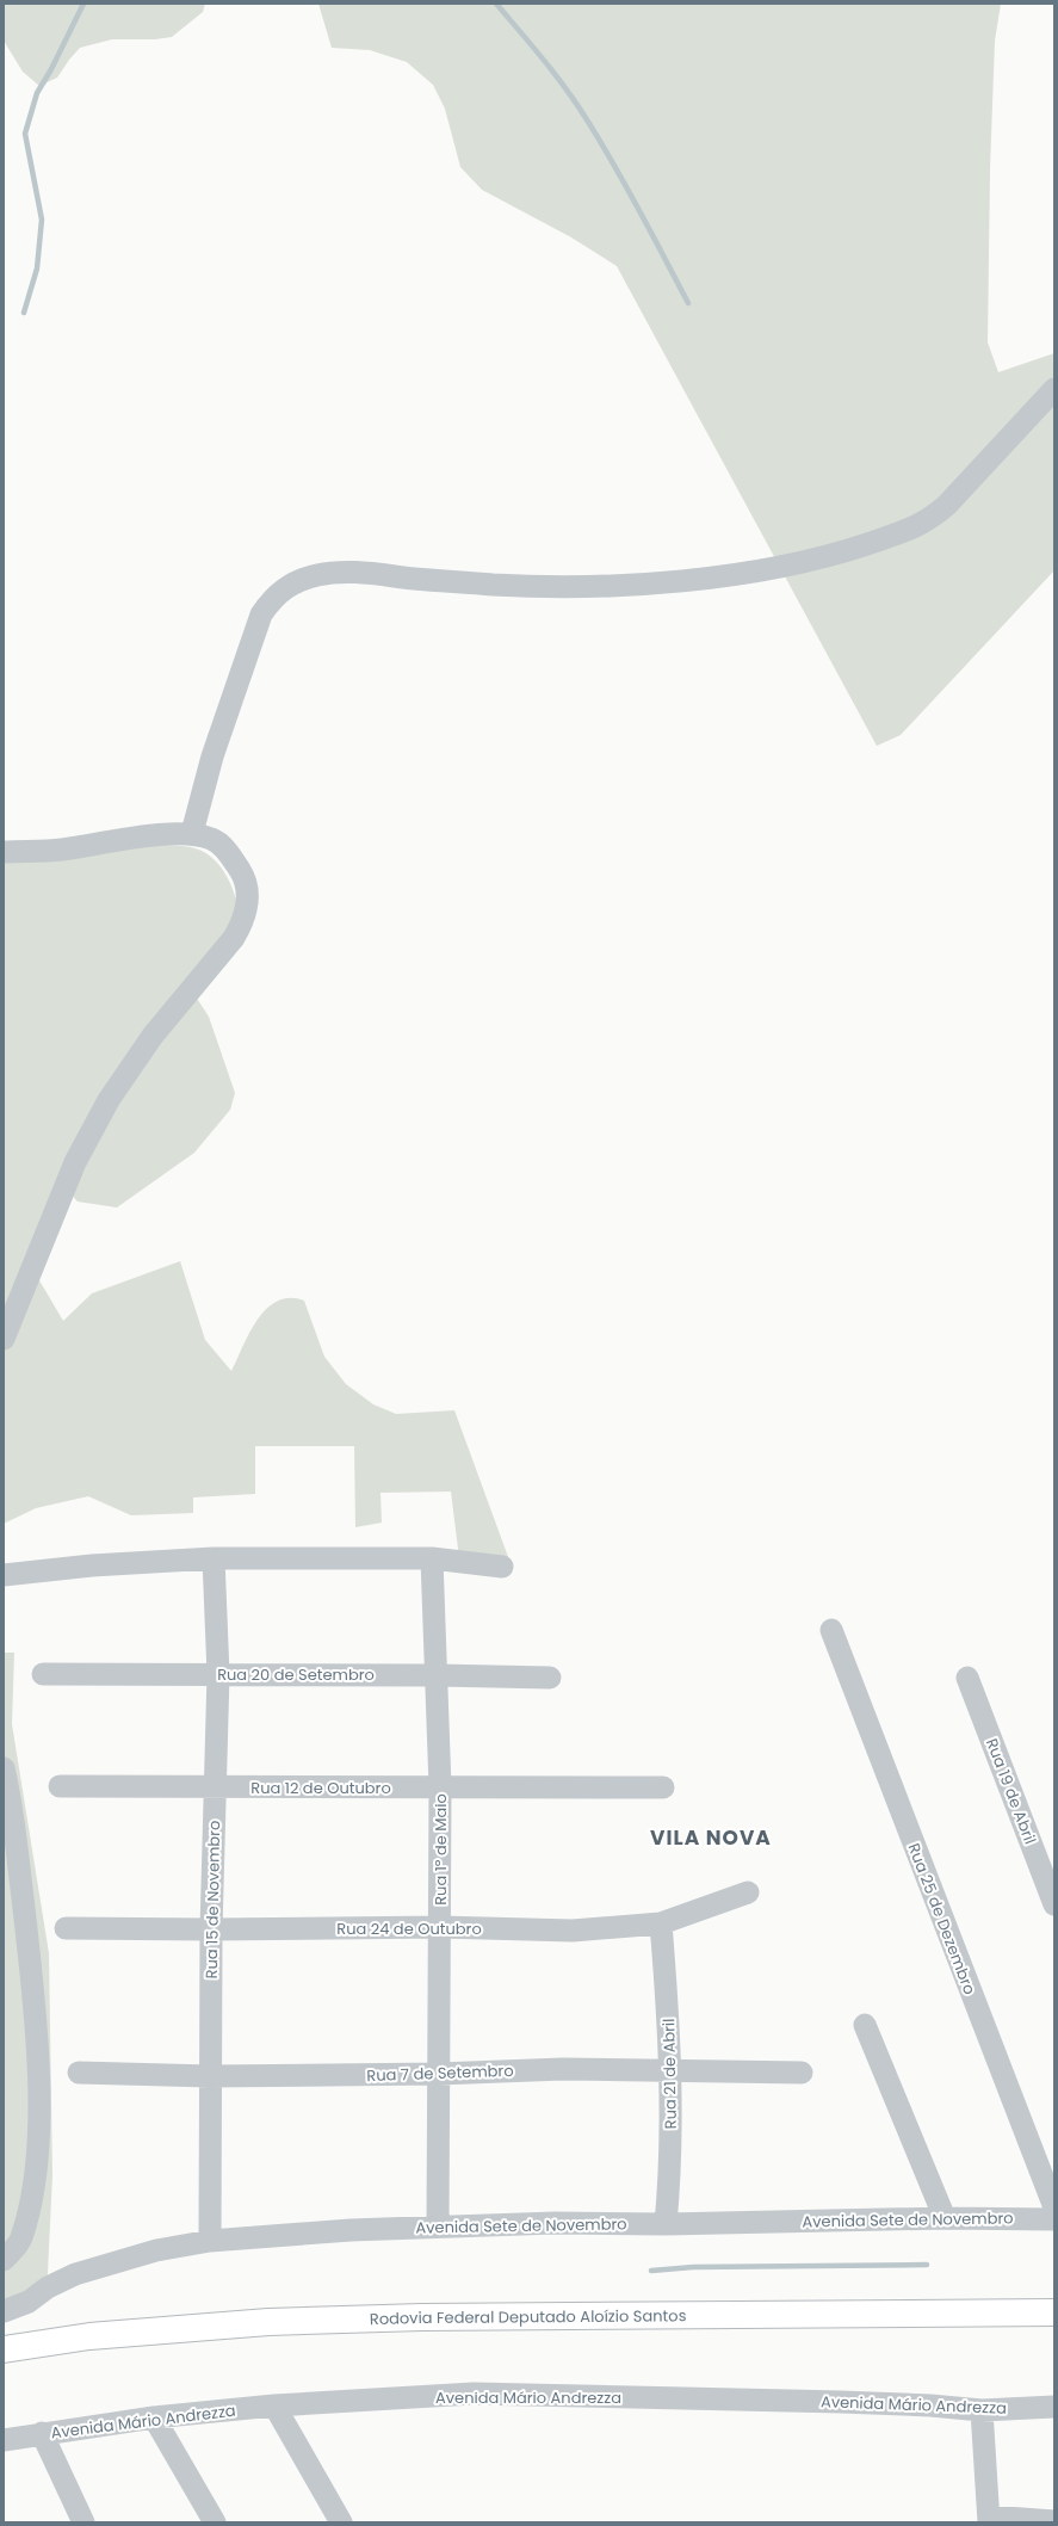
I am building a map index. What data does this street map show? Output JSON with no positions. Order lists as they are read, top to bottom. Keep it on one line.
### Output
{"streets":{"highway":["Rodovia Federal Deputado Aloízio Santos"],"street":["Rua 20 de Setembro","Rua 12 de Outubro","Rua 19 de Abril","Rua 1º de Maio","Rua 15 de Novembro","Rua 25 de Dezembro","Rua 24 de Outubro","Rua 7 de Setembro","Rua 21 de Abril","Avenida Sete de Novembro","Avenida Mário Andrezza"]},"crossings":[["Rua 20 de Setembro","Rua 1º de Maio"],["Rua 20 de Setembro","Rua 15 de Novembro"],["Rua 12 de Outubro","Rua 1º de Maio"],["Rua 12 de Outubro","Rua 15 de Novembro"],["Rua 1º de Maio","Rua 24 de Outubro"],["Rua 1º de Maio","Rua 7 de Setembro"],["Rua 1º de Maio","Avenida Sete de Novembro"],["Rua 15 de Novembro","Rua 24 de Outubro"],["Rua 15 de Novembro","Rua 7 de Setembro"],["Rua 15 de Novembro","Avenida Sete de Novembro"],["Rua 24 de Outubro","Rua 21 de Abril"],["Rua 7 de Setembro","Rua 21 de Abril"],["Rua 21 de Abril","Avenida Sete de Novembro"]],"districts":["VILA NOVA"]}
